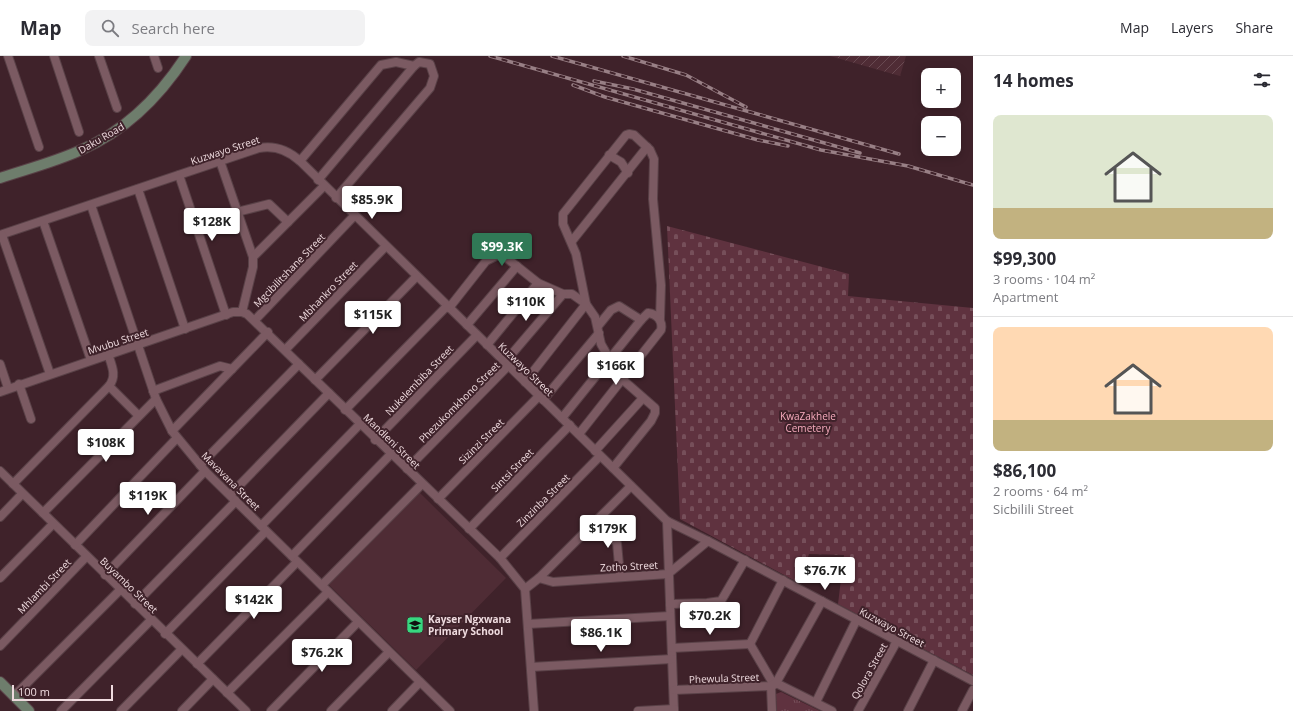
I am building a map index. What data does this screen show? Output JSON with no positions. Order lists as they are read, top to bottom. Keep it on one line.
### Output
{"streets":{"main road":["Daku Road"],"street":["Kuzwayo Street","Mgcibilitshane Street","Mbhankro Street","Mvubu Street","Nukelembiba Street","Phezukomkhono Street","Mandleni Street","Sizinzi Street","Sintsi Street","Mavavana Street","Zinzinba Street","Zotho Street","Buyambo Street","Mhlambi Street","Qolora Street","Phewula Street"]},"crossings":[["Kuzwayo Street","Mgcibilitshane Street"],["Kuzwayo Street","Mbhankro Street"],["Kuzwayo Street","Nukelembiba Street"],["Kuzwayo Street","Phezukomkhono Street"],["Kuzwayo Street","Sizinzi Street"],["Kuzwayo Street","Sintsi Street"],["Kuzwayo Street","Mavavana Street"],["Kuzwayo Street","Zinzinba Street"],["Kuzwayo Street","Zotho Street"],["Kuzwayo Street","Qolora Street"],["Mgcibilitshane Street","Mandleni Street"],["Mbhankro Street","Mandleni Street"],["Mvubu Street","Mandleni Street"],["Mvubu Street","Mavavana Street"],["Nukelembiba Street","Mandleni Street"],["Phezukomkhono Street","Mandleni Street"],["Mandleni Street","Sizinzi Street"],["Mandleni Street","Sintsi Street"],["Mandleni Street","Zinzinba Street"],["Buyambo Street","Mhlambi Street"]],"parks":["KwaZakhele Cemetery"],"places":{"school or university":["Kayser Ngxwana Primary School"]},"scale_bar":"100 m","page":{"header":"Map","search":"Search here","nav":["Map","Layers","Share"],"heading":"14 homes","map_buttons":["+","−"],"list":[{"name":"$99,300","note":"3 rooms · 104 m² · Apartment"},{"name":"$86,100","note":"2 rooms · 64 m² · Sicbilili Street"}],"price":["$85.9K","$128K","$99.3K","$110K","$115K","$166K","$108K","$119K","$179K","$76.7K","$142K","$70.2K","$86.1K","$76.2K"],"scale":"100 m"}}
